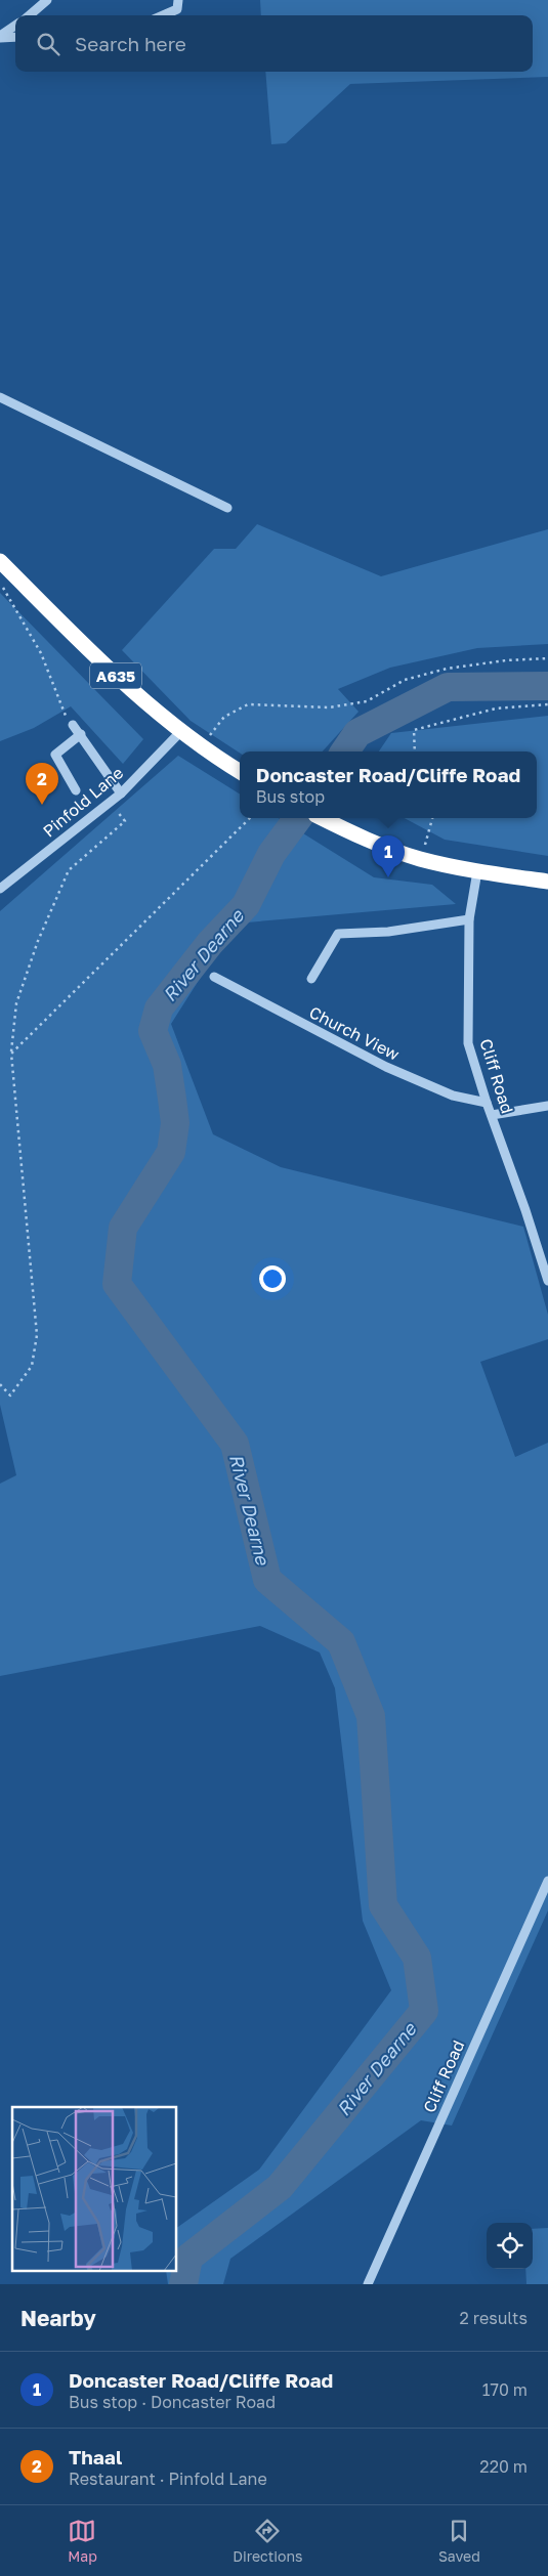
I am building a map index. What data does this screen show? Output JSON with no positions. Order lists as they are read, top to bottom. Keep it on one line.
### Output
{"streets":{"highway":["A635"],"street":["Pinfold Lane","Church View","Cliff Road"]},"crossings":[["A635","Pinfold Lane"],["Church View","Cliff Road"]],"water":["River Dearne"],"page":{"search":"Search here","popup":["Doncaster Road/Cliffe Road","Bus stop"],"pins":["2","1"],"heading":["Nearby","2 results"],"list":[{"mark":"1","name":"Doncaster Road/Cliffe Road","note":"Bus stop · Doncaster Road","value":"170 m"},{"mark":"2","name":"Thaal","note":"Restaurant · Pinfold Lane","value":"220 m"}],"nav":["Map","Directions","Saved"]}}
